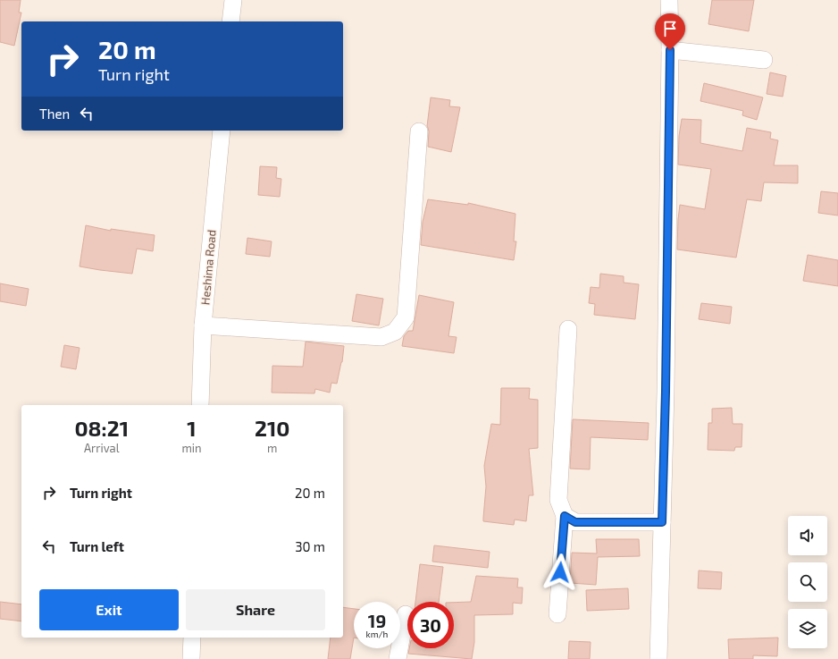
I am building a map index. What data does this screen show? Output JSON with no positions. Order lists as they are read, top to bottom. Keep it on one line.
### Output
{"streets":{"street":["Heshima Road"]},"page":{"turn":["20 m","Turn right"],"then":"Then","eta":["08:21","Arrival","1","min","210","m"],"list":[{"name":"Turn right","value":"20 m"},{"name":"Turn left","value":"30 m"}],"buttons":["Exit","Share"],"speed":"19 km/h","limit":"30"}}
